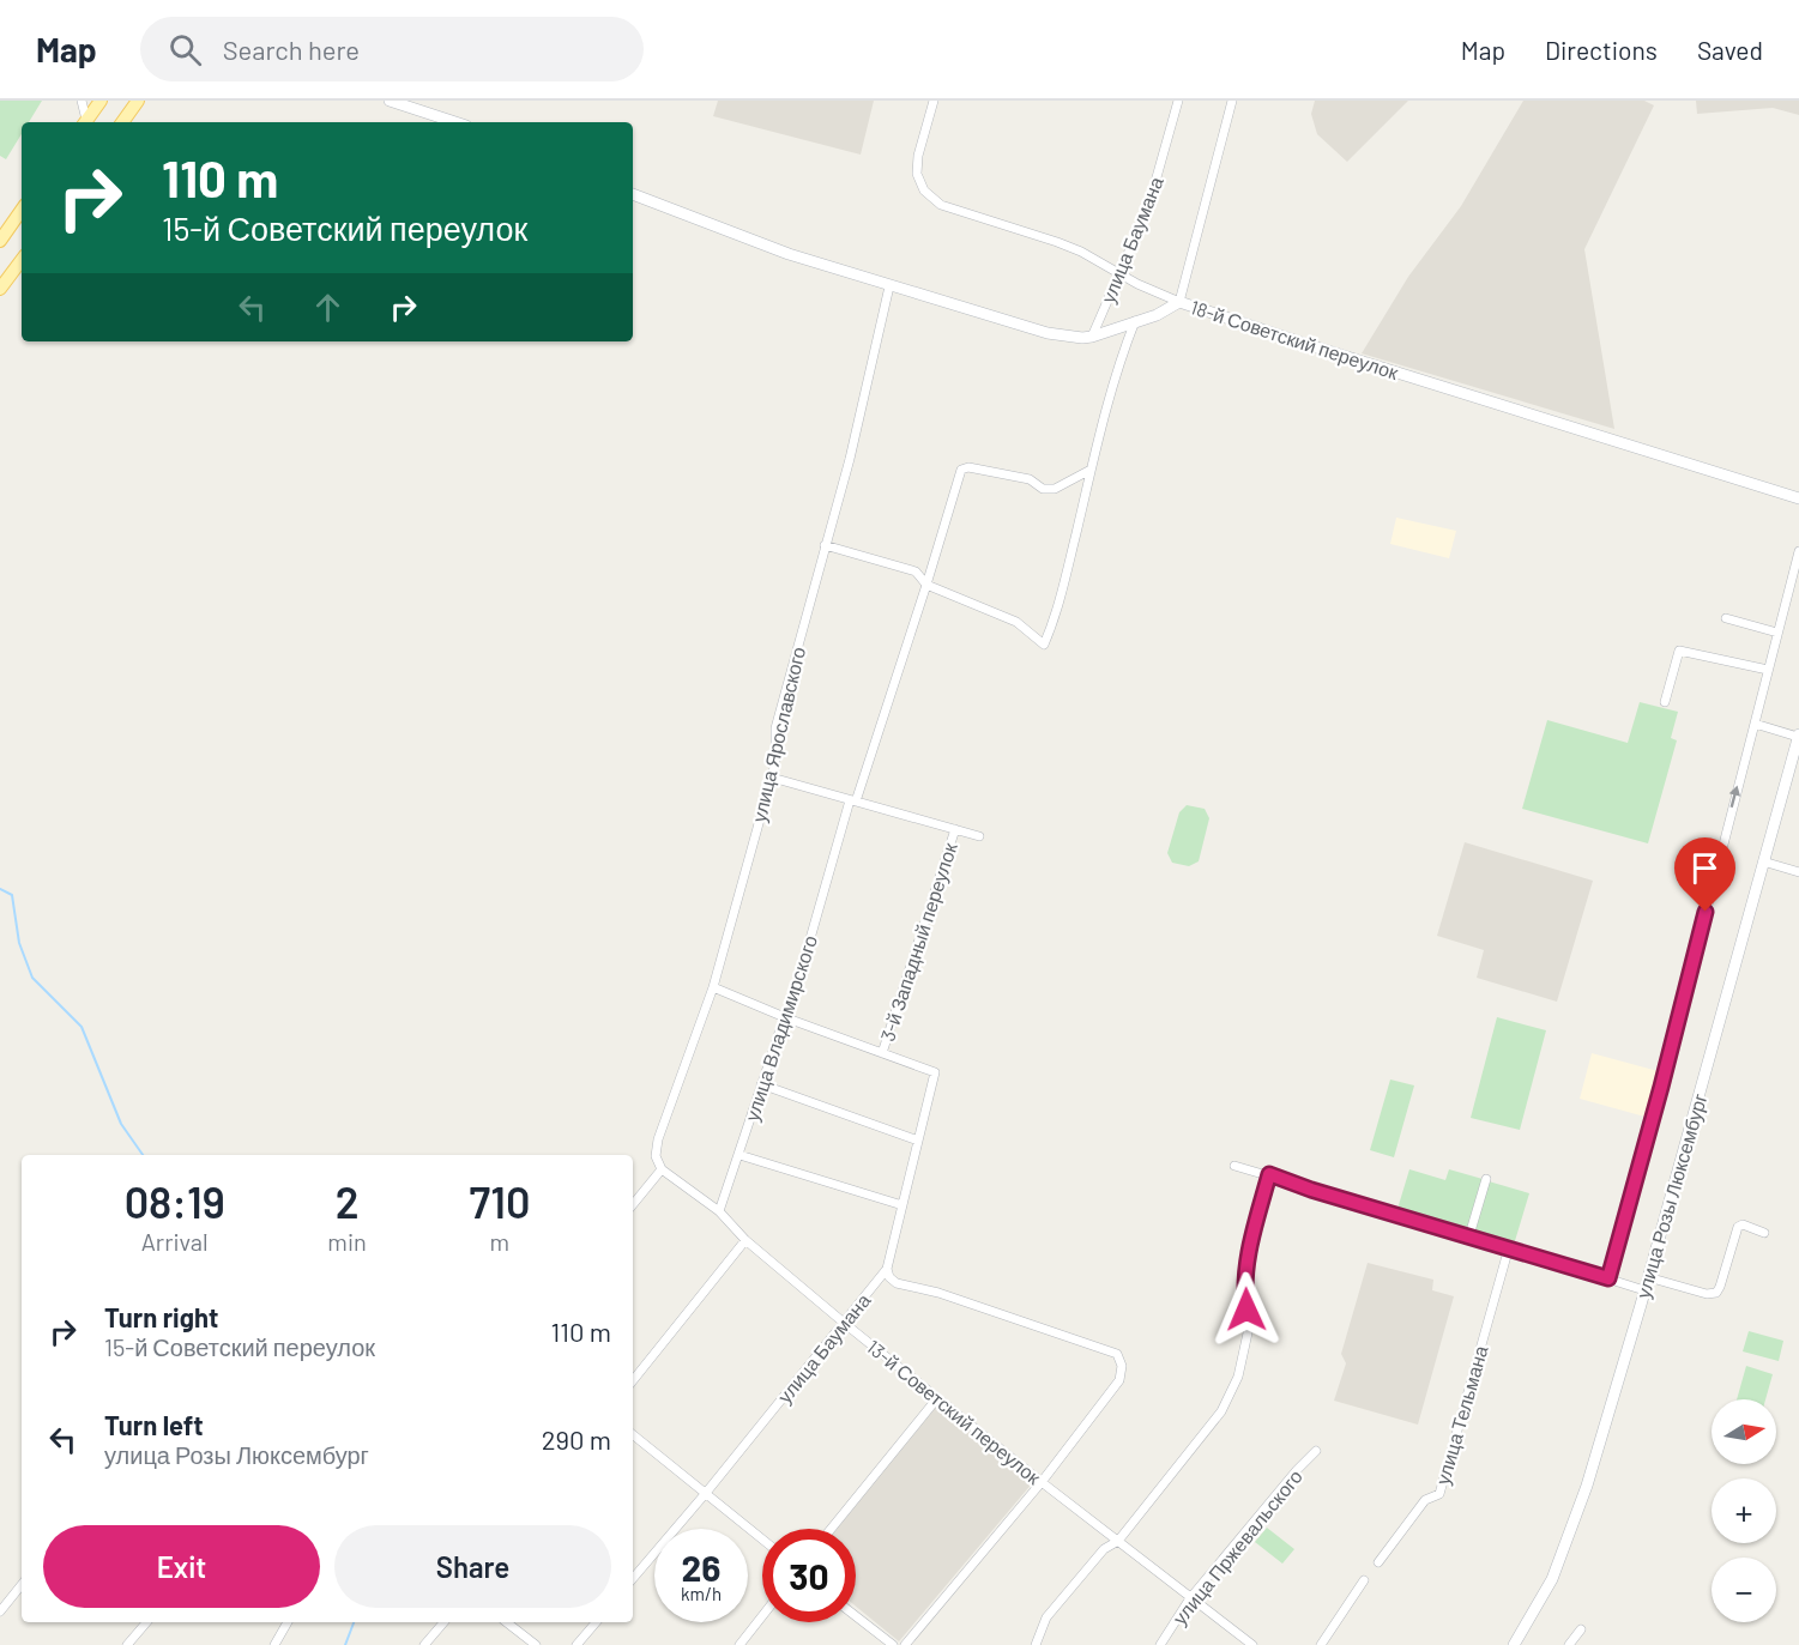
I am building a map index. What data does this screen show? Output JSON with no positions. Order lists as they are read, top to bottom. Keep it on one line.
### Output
{"streets":{"street":["улица Баумана","18-й Советский переулок","улица Ярославского","3-й Западный переулок","улица Владимирского","улица Розы Люксембург","13-й Советский переулок","улица Тельмана","улица Пржевальского"]},"crossings":[["улица Баумана","18-й Советский переулок"],["улица Баумана","3-й Западный переулок"],["улица Баумана","13-й Советский переулок"],["18-й Советский переулок","улица Ярославского"],["улица Ярославского","13-й Советский переулок"],["улица Владимирского","13-й Советский переулок"],["13-й Советский переулок","улица Пржевальского"]],"north":"right","page":{"header":"Map","search":"Search here","nav":["Map","Directions","Saved"],"turn":["110 m","15-й Советский переулок"],"eta":["08:19","Arrival","2","min","710","m"],"list":[{"name":"Turn right","note":"15-й Советский переулок","value":"110 m"},{"name":"Turn left","note":"улица Розы Люксембург","value":"290 m"}],"map_buttons":["+","−"],"buttons":["Exit","Share"],"speed":"26 km/h","limit":"30"}}
